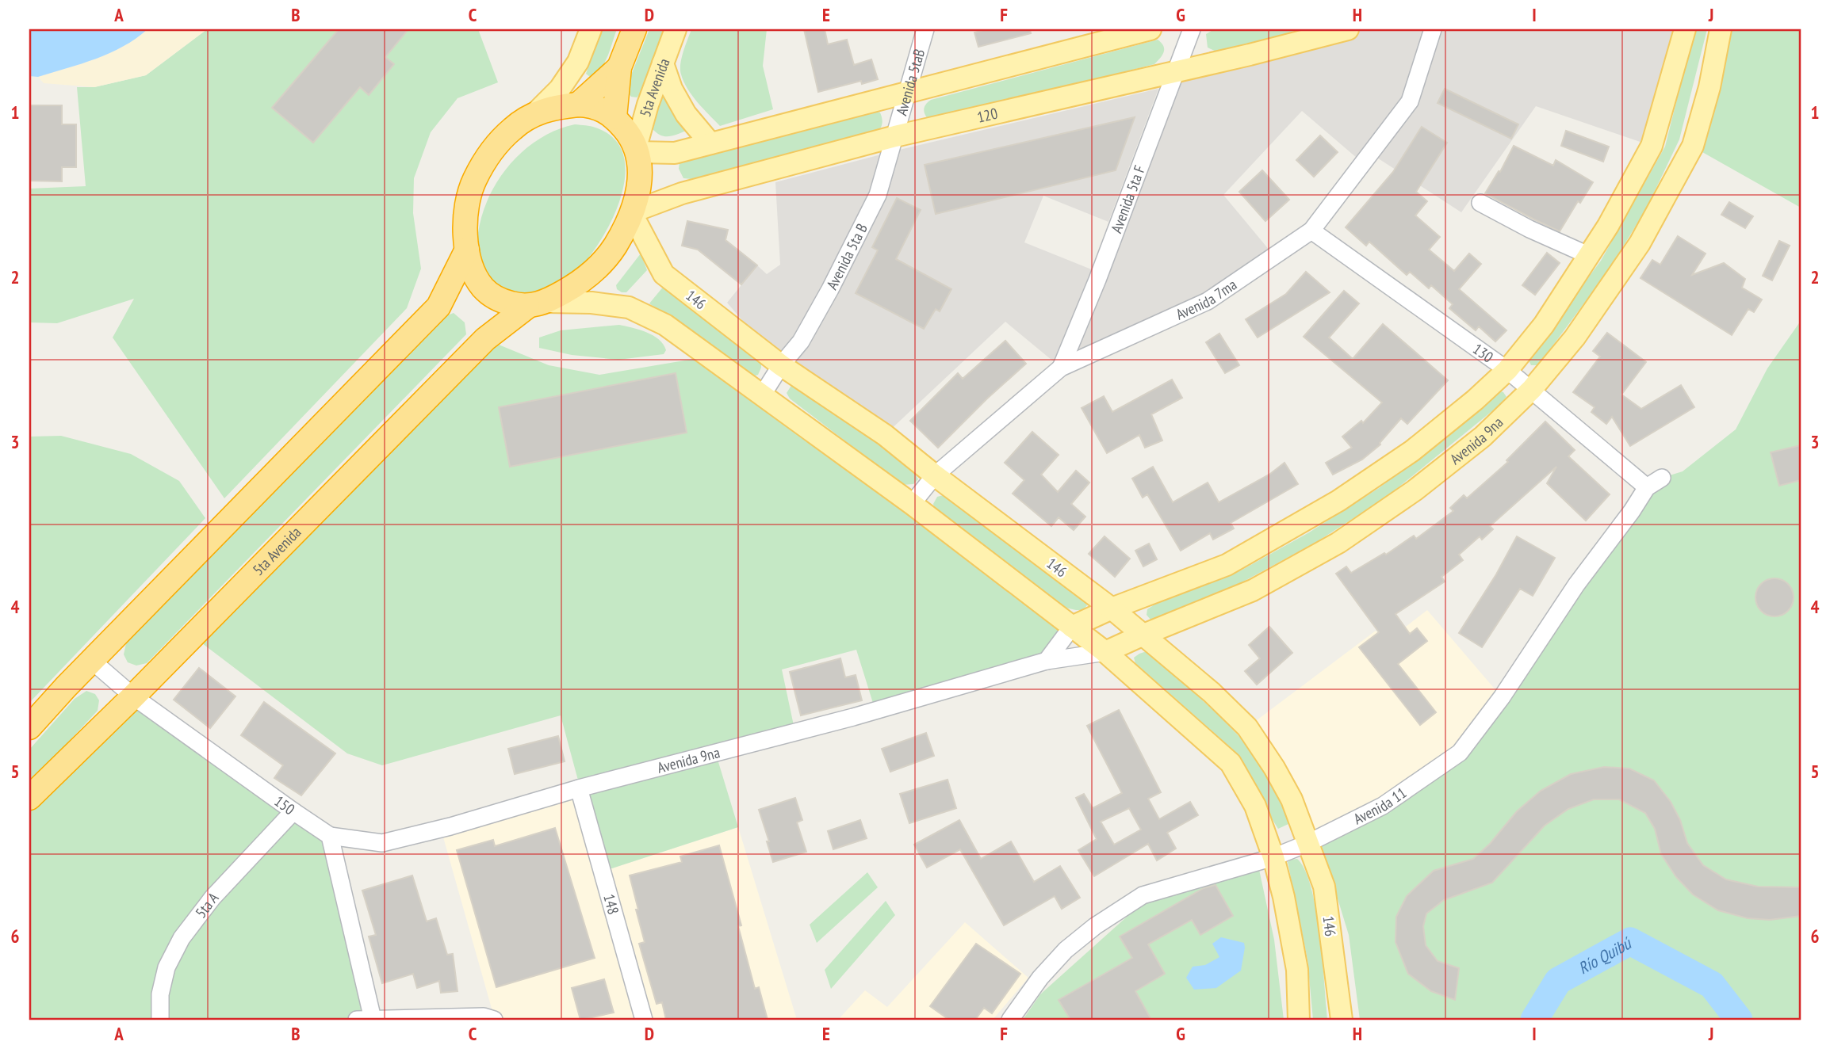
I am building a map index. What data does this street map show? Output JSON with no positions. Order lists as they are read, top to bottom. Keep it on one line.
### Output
{"streets":{"highway":["5ta Avenida"],"main road":["120","146","Avenida 9na"],"street":["Avenida 5taB","Avenida 5ta F","Avenida 5ta B","Avenida 7ma","130","Avenida 11","150","148","5ta A"]},"crossings":[["Avenida 5taB","120"],["Avenida 5taB","Avenida 5ta B"],["5ta Avenida","120"],["5ta Avenida","146"],["5ta Avenida","150"],["120","Avenida 5ta F"],["120","Avenida 5ta B"],["120","146"],["Avenida 5ta F","Avenida 7ma"],["Avenida 5ta B","146"],["Avenida 7ma","146"],["Avenida 7ma","130"],["146","Avenida 9na"],["146","Avenida 11"],["130","Avenida 9na"],["130","Avenida 11"],["Avenida 9na","150"],["Avenida 9na","148"],["150","5ta A"]],"water":["Río Quibú"],"grid":{"columns":["A","B","C","D","E","F","G","H","I","J"],"rows":["1","2","3","4","5","6"]}}
